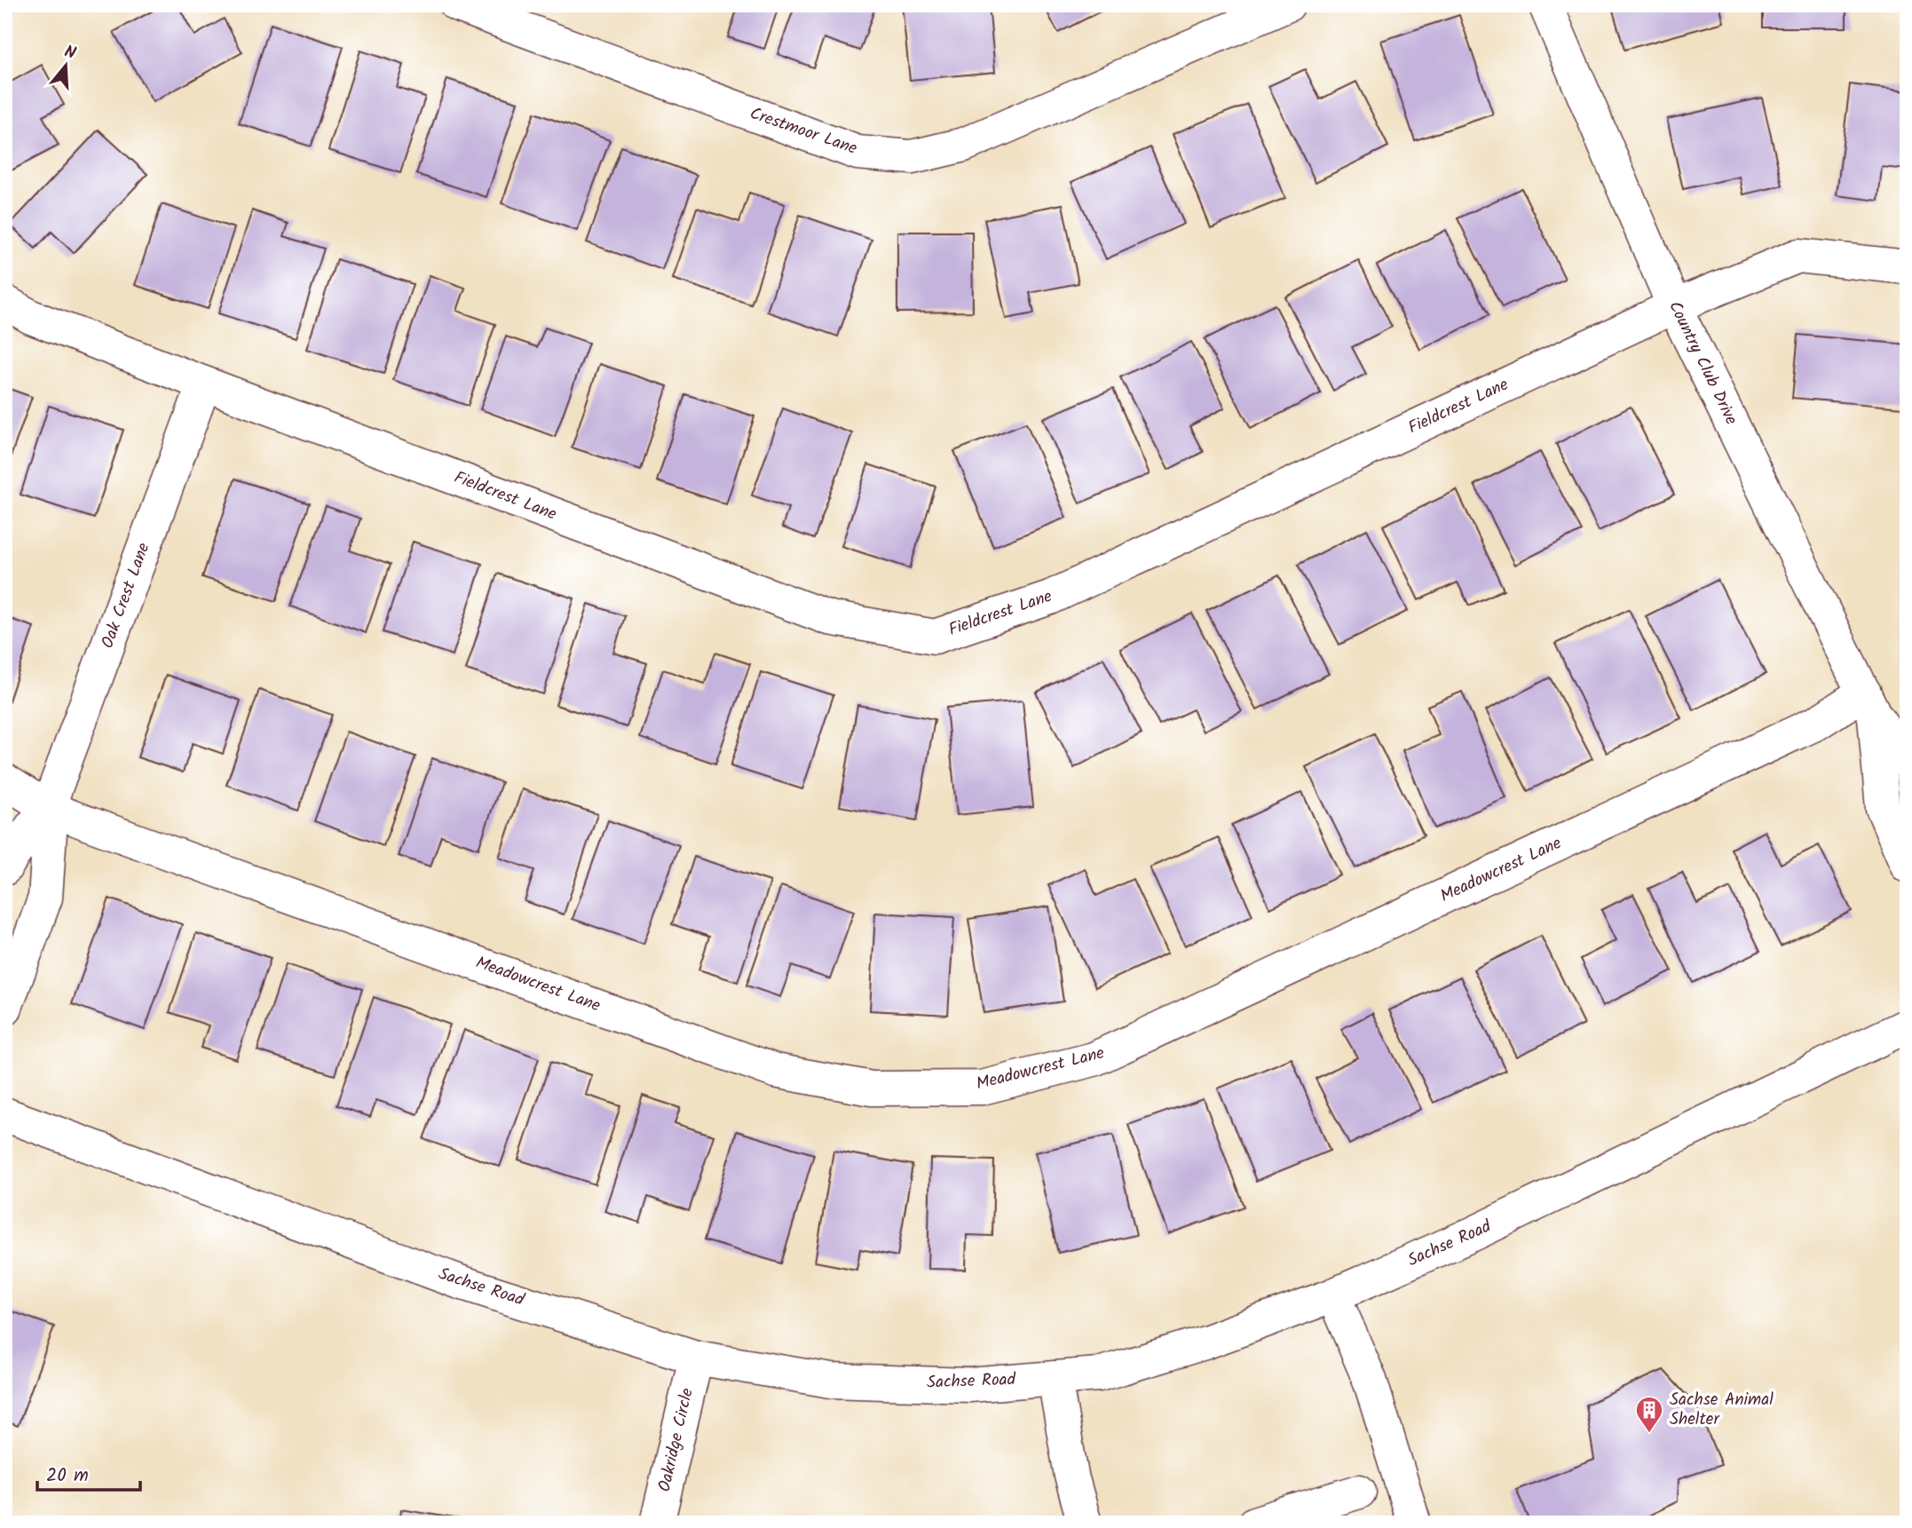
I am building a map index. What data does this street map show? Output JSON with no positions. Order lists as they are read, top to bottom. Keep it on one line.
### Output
{"streets":{"street":["Crestmoor Lane","Country Club Drive","Fieldcrest Lane","Oak Crest Lane","Meadowcrest Lane","Sachse Road","Oakridge Circle"]},"crossings":[["Country Club Drive","Fieldcrest Lane"],["Country Club Drive","Meadowcrest Lane"],["Fieldcrest Lane","Oak Crest Lane"],["Oak Crest Lane","Meadowcrest Lane"],["Sachse Road","Oakridge Circle"]],"places":{"building":["Sachse Animal Shelter"]},"scale_bar":"20 m","north":"top"}
